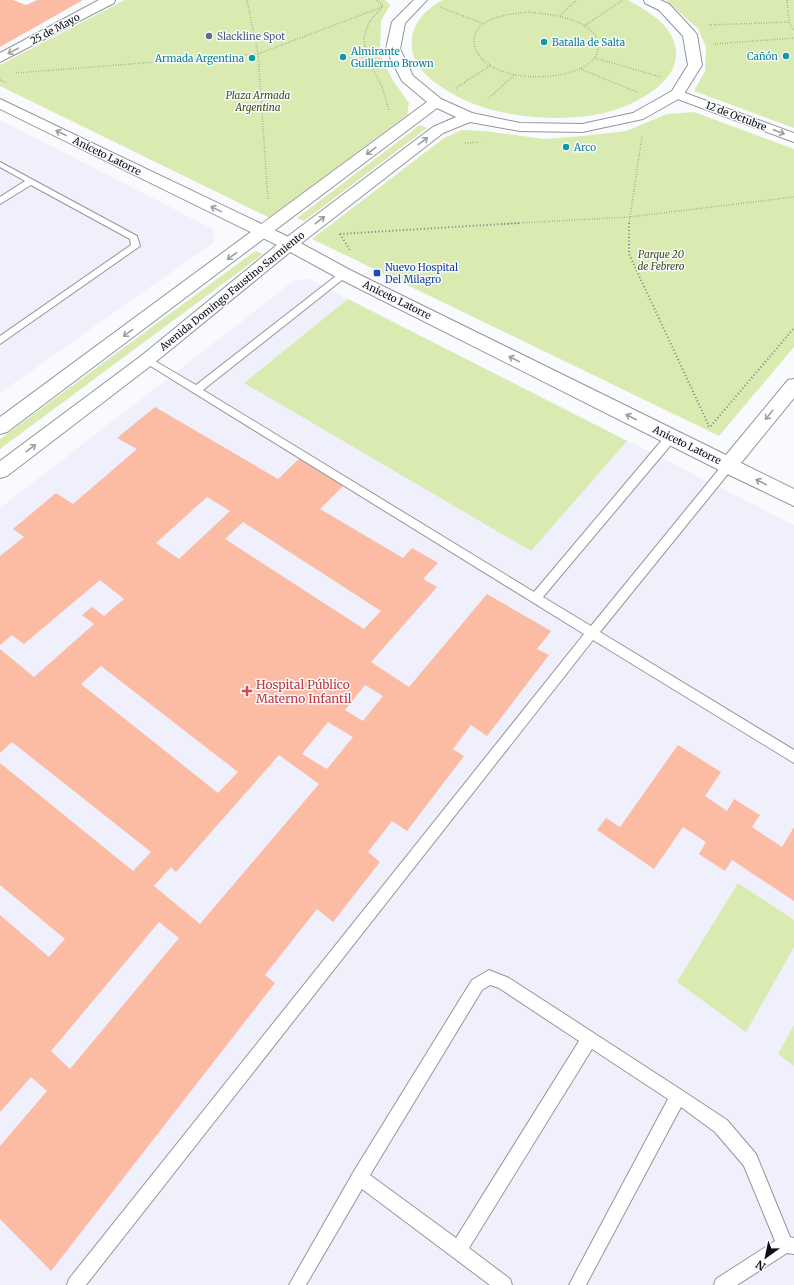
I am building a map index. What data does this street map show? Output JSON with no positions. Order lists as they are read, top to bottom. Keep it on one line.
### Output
{"streets":{"main road":["25 de Mayo","12 de Octubre","Aniceto Latorre","Avenida Domingo Faustino Sarmiento"]},"crossings":[["Aniceto Latorre","Avenida Domingo Faustino Sarmiento"]],"one_way":["25 de Mayo","12 de Octubre","Aniceto Latorre"],"parks":["Plaza Armada Argentina","Parque 20 de Febrero"],"places":{"other":["Slackline Spot","Batalla de Salta","Cañón","Almirante Guillermo Brown","Armada Argentina","Arco"],"transit":["Nuevo Hospital Del Milagro"],"health":["Hospital Público Materno Infantil"]},"north":"bottom left"}
